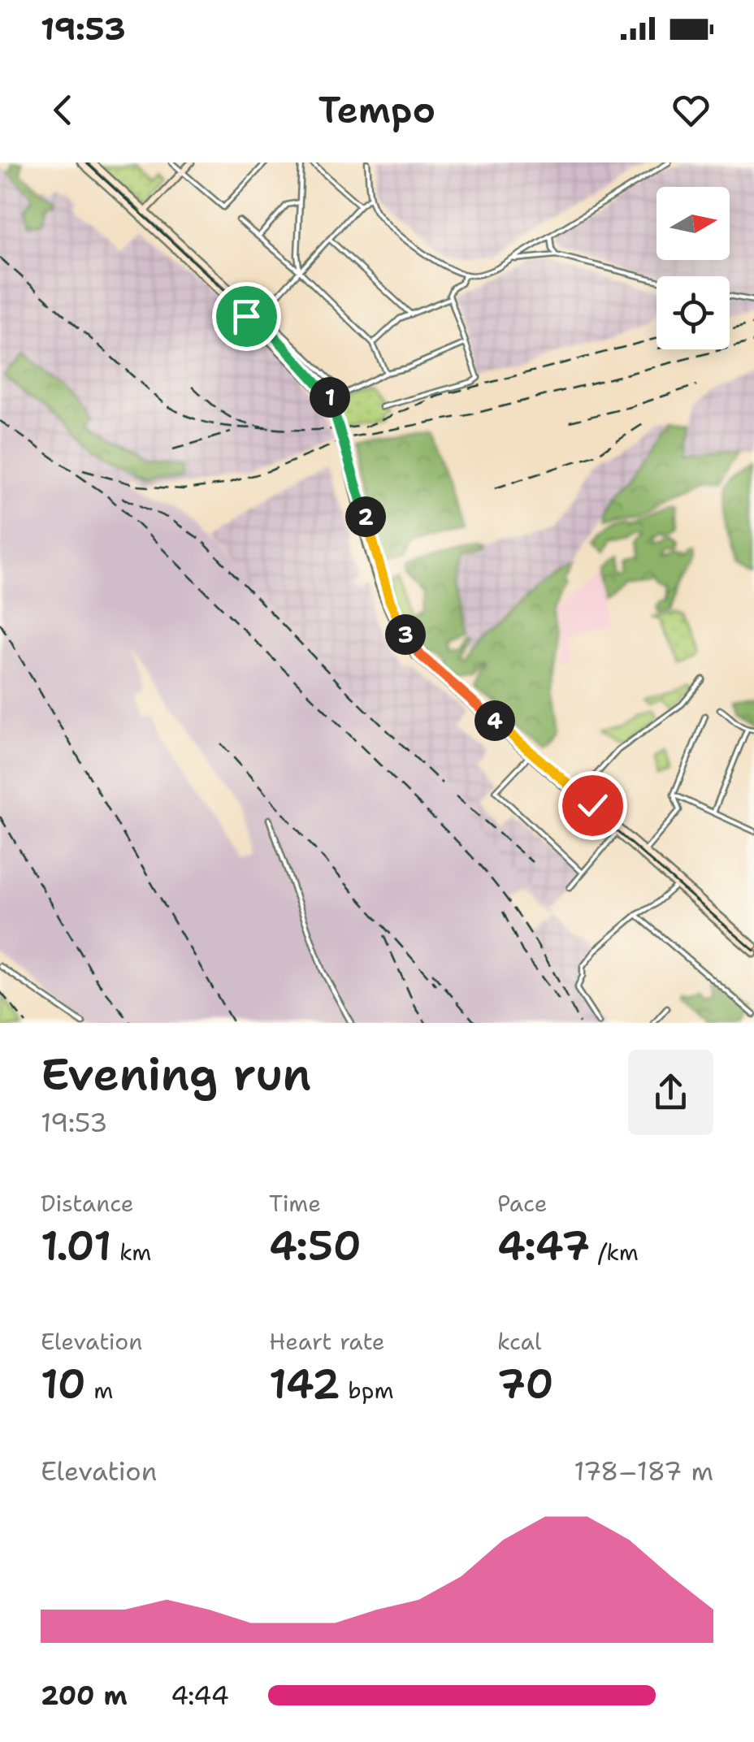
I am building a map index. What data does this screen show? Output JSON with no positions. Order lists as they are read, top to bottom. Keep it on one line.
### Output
{"north":"right","page":{"status":"19:53","header":"Tempo","pins":["1","2","3","4"],"heading":["Evening run","19:53"],"stats":[["Distance","1.01 km"],["Time","4:50"],["Pace","4:47 /km"],["Elevation","10 m"],["Heart rate","142 bpm"],["kcal","70"]],"chart":["Elevation","178–187 m"],"list":[{"name":"200 m","note":"4:44"}]}}
